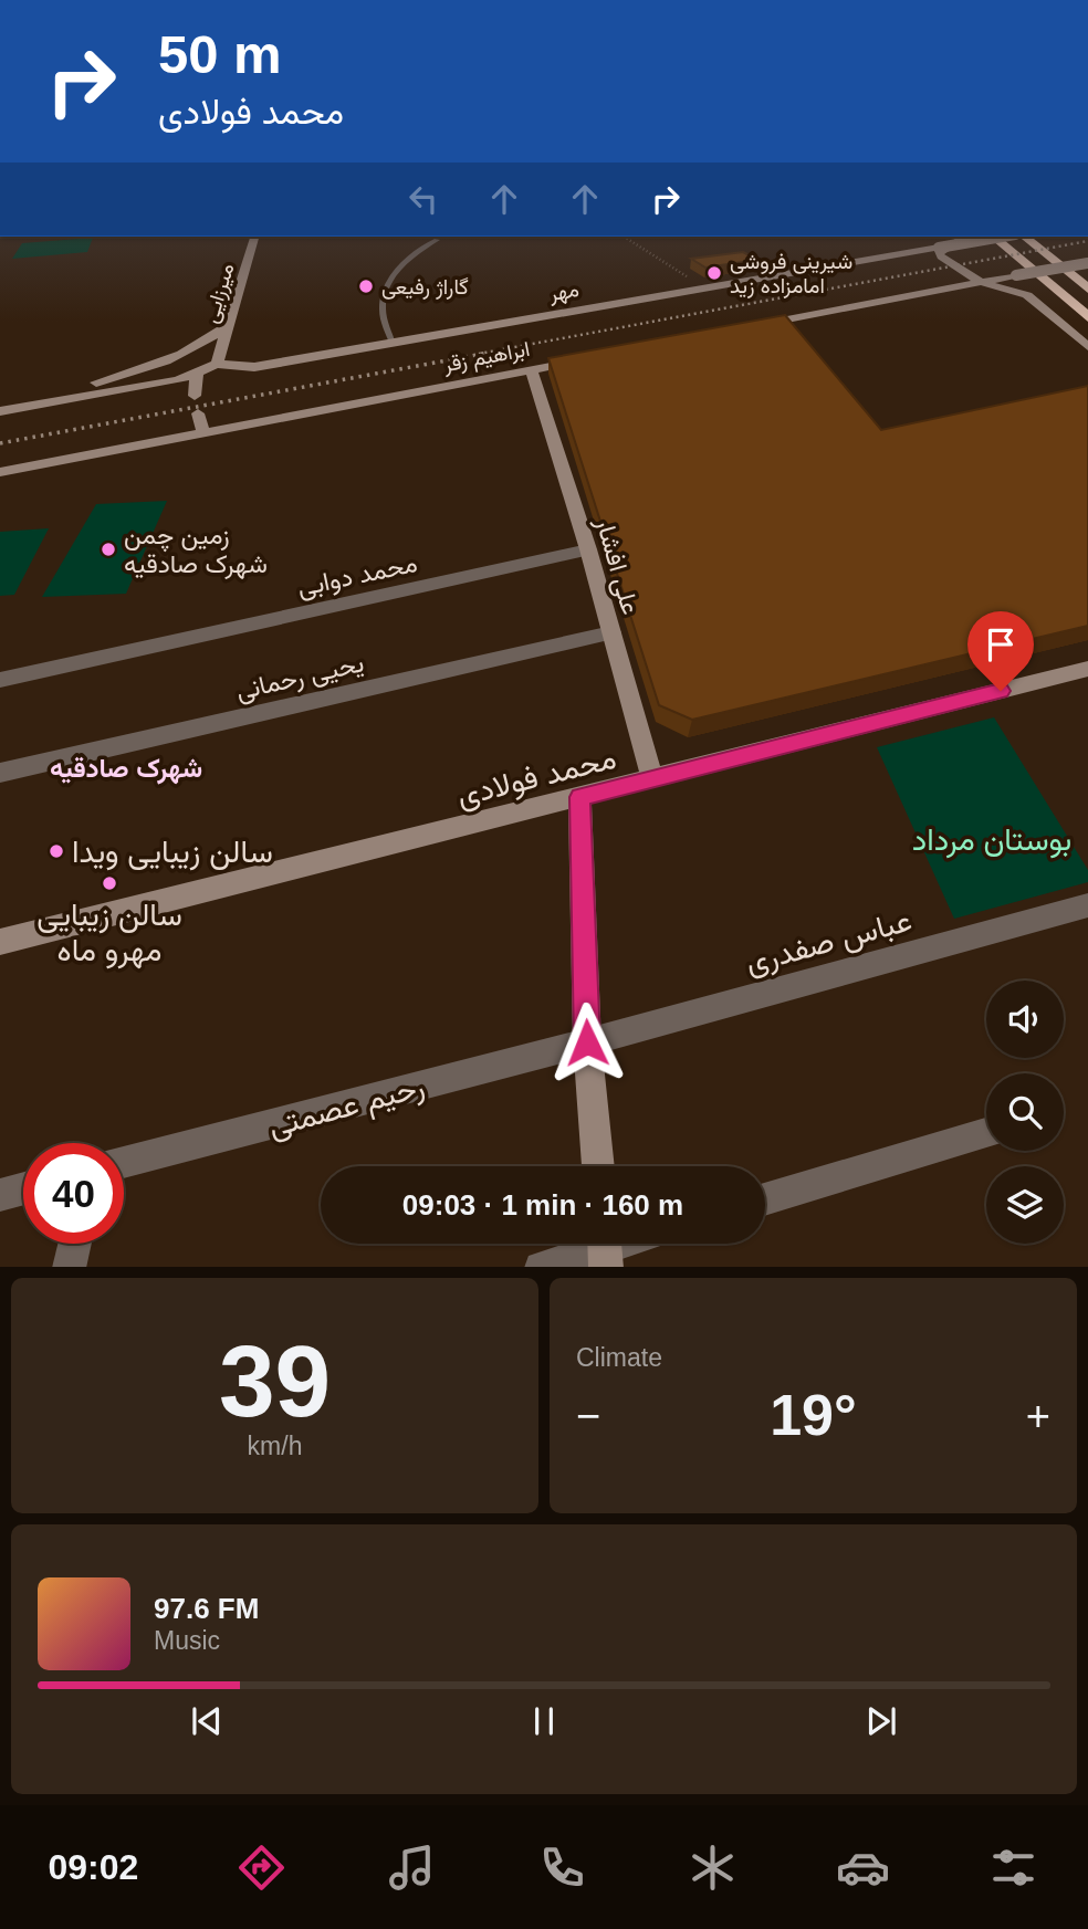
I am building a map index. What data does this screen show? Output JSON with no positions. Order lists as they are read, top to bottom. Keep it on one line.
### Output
{"streets":{"street":["مهر","میرزایی","ابراهیم زقر","علی افشار","محمد دوابی","یحیی رحمانی","محمد فولادی","عباس صفدری","رحیم عصمتی"]},"crossings":[["مهر","میرزایی"],["ابراهیم زقر","علی افشار"],["علی افشار","محمد دوابی"],["علی افشار","یحیی رحمانی"],["علی افشار","محمد فولادی"],["عباس صفدری","رحیم عصمتی"]],"districts":["شهرک صادقیه"],"parks":["بوستان مرداد"],"places":["شیرینی فروشی امامزاده زید","گاراژ رفیعی","زمین چمن شهرک صادقیه","سالن زیبایی ویدا","سالن زیبایی مهرو ماه"],"page":{"turn":["50 m","محمد فولادی"],"limit":"40","trip":"09:03 · 1 min · 160 m","tile":[["39","km/h"],"Climate"],"heat":["−","19°","+"],"song":["97.6 FM","Music"],"tabs":"09:02"}}
